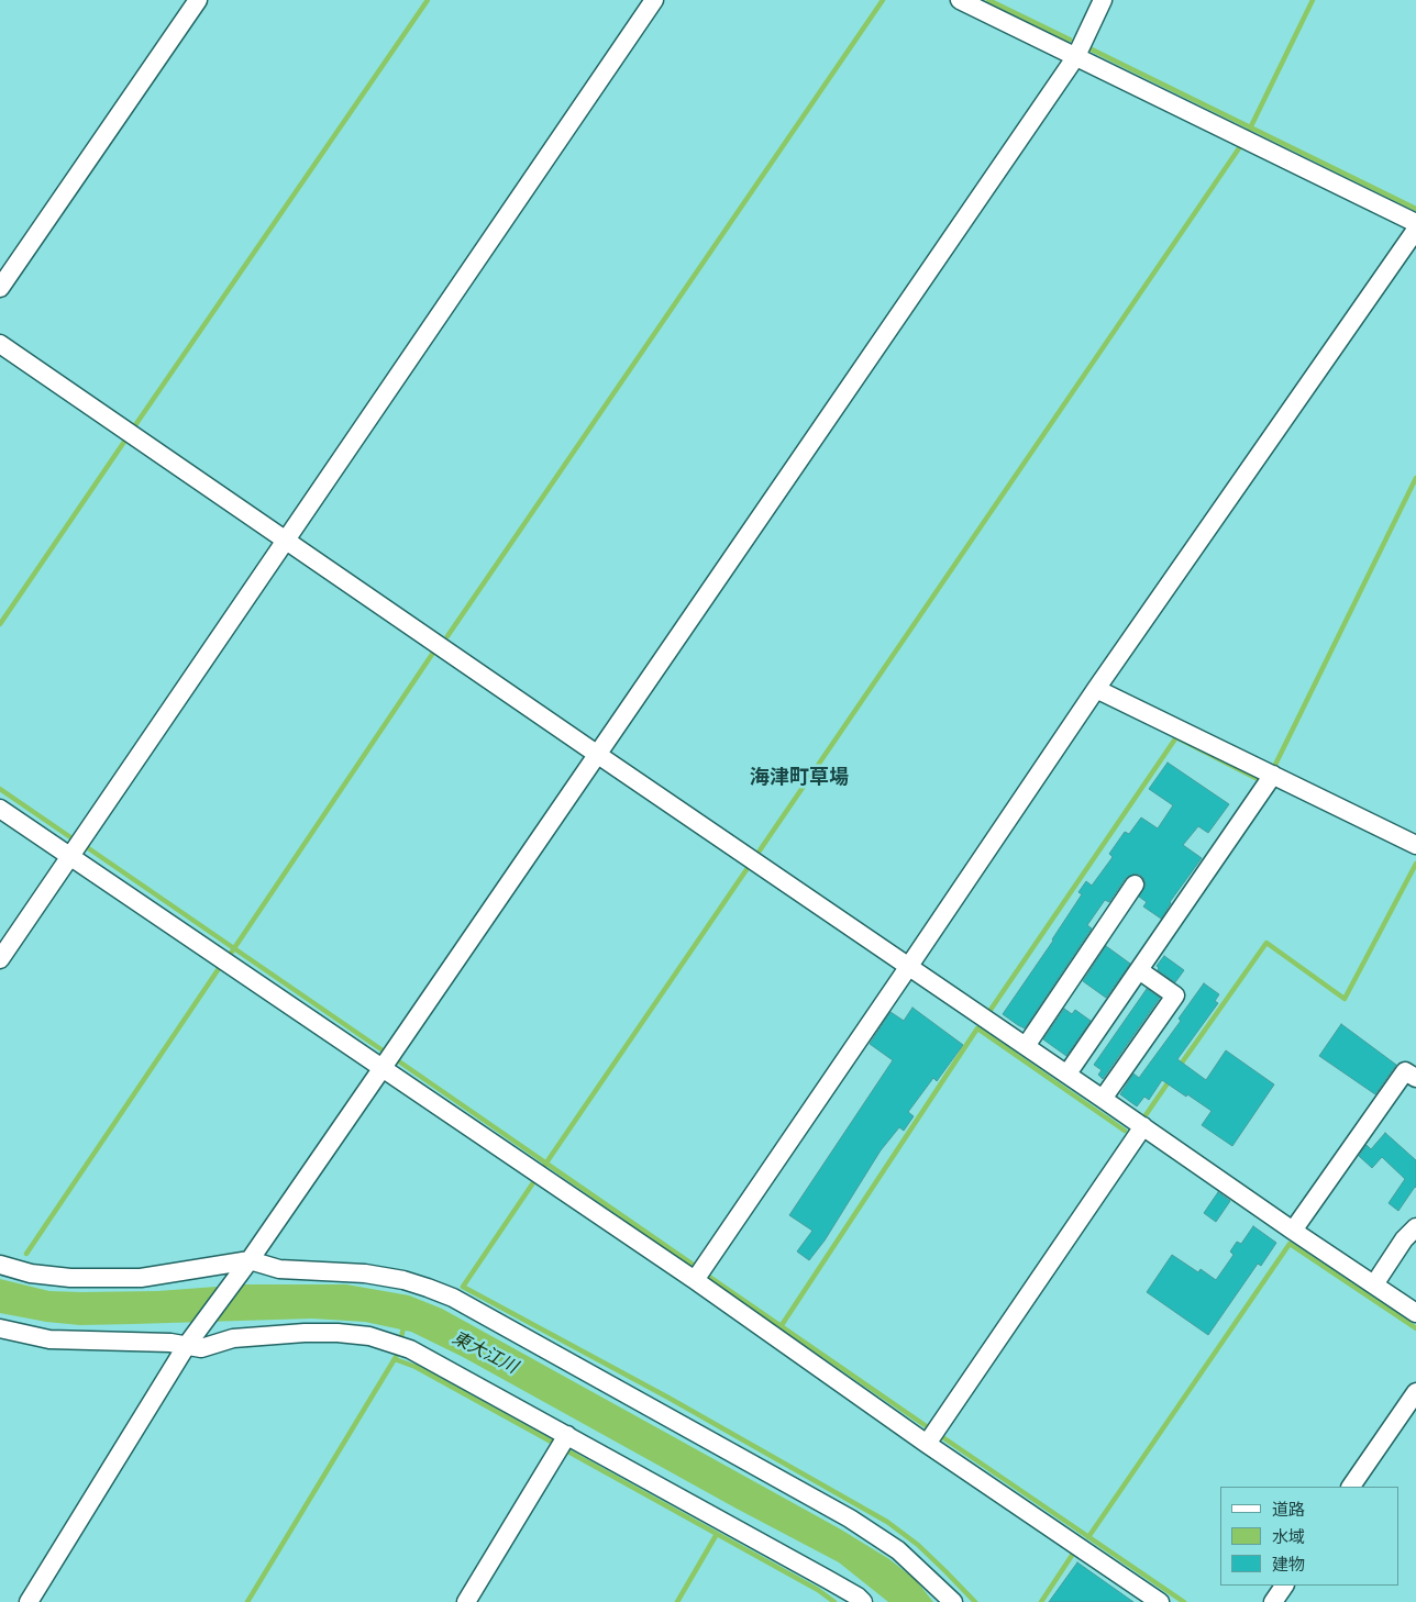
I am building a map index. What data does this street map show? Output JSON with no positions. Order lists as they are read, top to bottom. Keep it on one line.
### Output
{"districts":["海津町草場"],"water":["東大江川"],"legend":["道路","水域","建物"]}
